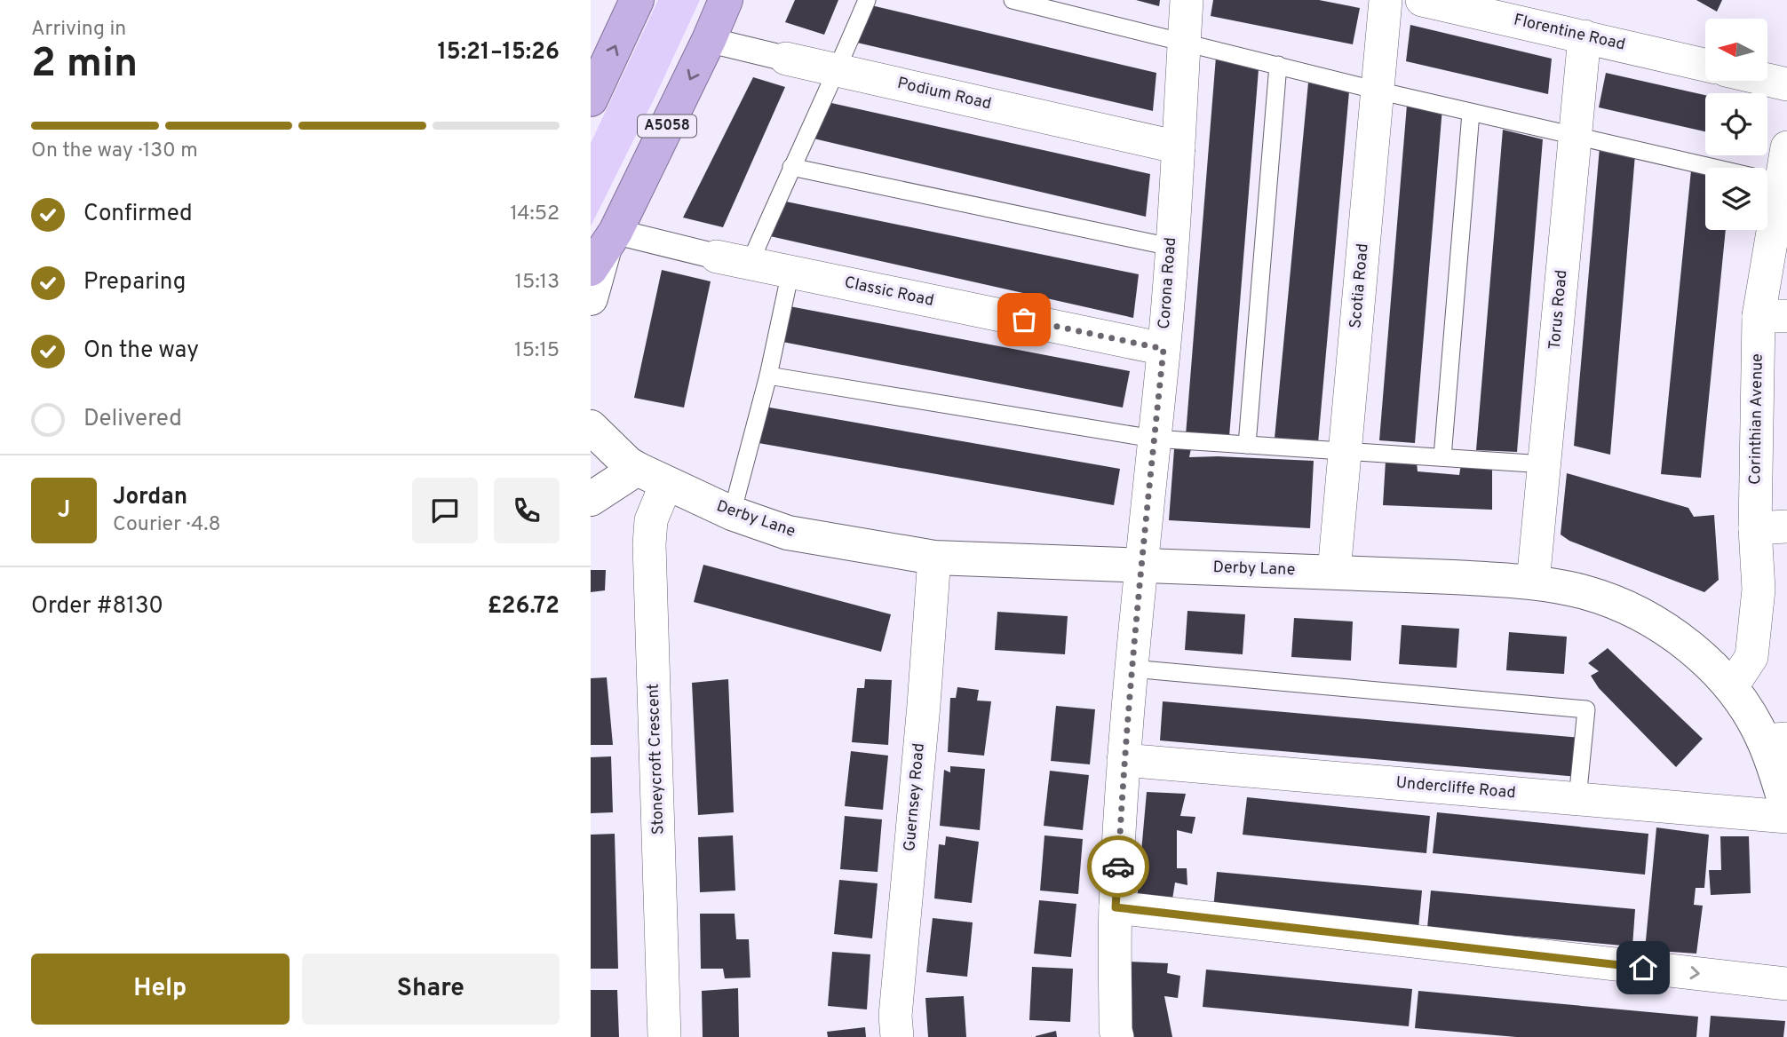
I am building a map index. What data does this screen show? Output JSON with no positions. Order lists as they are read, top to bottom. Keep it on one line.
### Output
{"streets":{"highway":["A5058"],"street":["Florentine Road","Podium Road","Corona Road","Scotia Road","Classic Road","Torus Road","Corinthian Avenue","Derby Lane","Stoneycroft Crescent","Undercliffe Road","Guernsey Road"]},"crossings":[["Florentine Road","Torus Road"],["Podium Road","A5058"],["Podium Road","Corona Road"],["A5058","Classic Road"],["Corona Road","Classic Road"],["Corona Road","Derby Lane"],["Corona Road","Undercliffe Road"],["Scotia Road","Derby Lane"],["Torus Road","Derby Lane"],["Corinthian Avenue","Derby Lane"],["Derby Lane","Stoneycroft Crescent"],["Derby Lane","Guernsey Road"]],"north":"left","page":{"heading":["2 min","Arriving in","15:21–15:26"],"panel":["Jordan","Courier · 4.8","Order #8130","£26.72"],"bar":"On the way · 130 m","list":[["Confirmed","14:52"],["Preparing","15:13"],["On the way","15:15"],"Delivered"],"round":"J","buttons":["Help","Share"]}}
